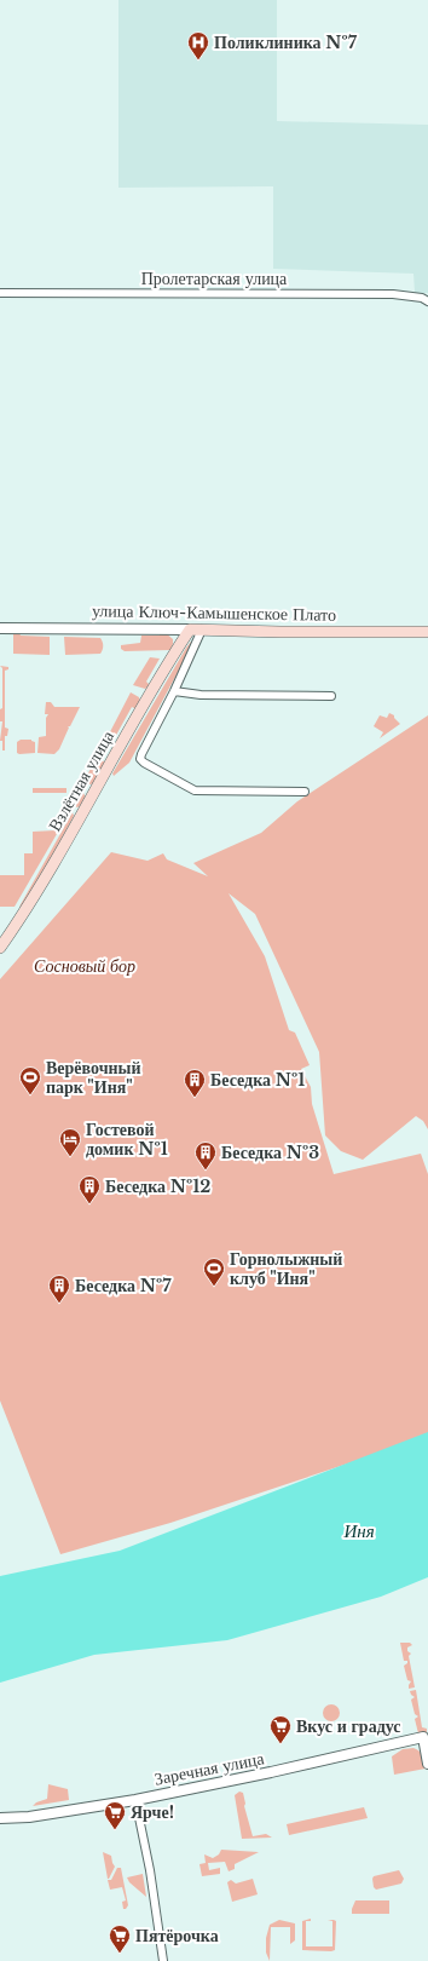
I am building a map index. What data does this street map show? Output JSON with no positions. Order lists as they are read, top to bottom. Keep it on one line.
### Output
{"streets":{"main road":["улица Ключ-Камышенское Плато","Взлётная улица"],"street":["Пролетарская улица","Заречная улица"]},"crossings":[["улица Ключ-Камышенское Плато","Взлётная улица"]],"water":["Иня"],"parks":["Сосновый бор"],"places":{"hospital":["Поликлиника №7"],"sports":["Верёвочный парк \"Иня\"","Горнолыжный клуб \"Иня\""],"building":["Беседка №1","Беседка №3","Беседка №12","Беседка №7"],"hotel":["Гостевой домик №1"],"supermarket":["Вкус и градус","Ярче!","Пятёрочка"]}}
